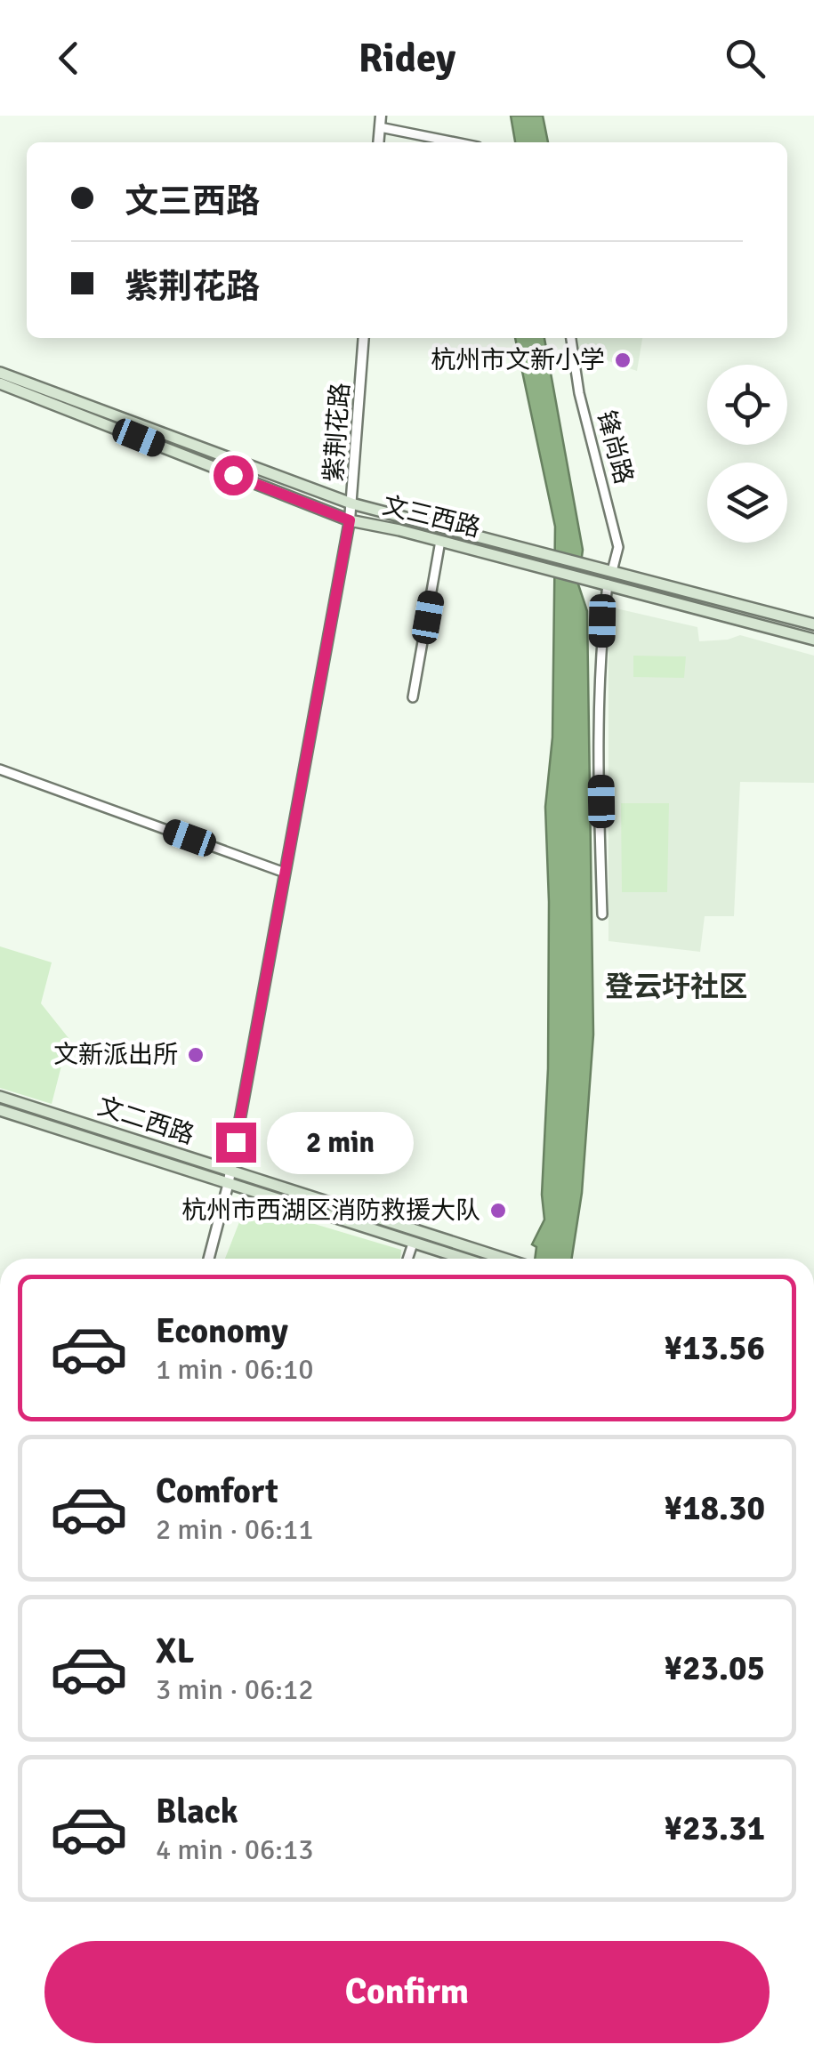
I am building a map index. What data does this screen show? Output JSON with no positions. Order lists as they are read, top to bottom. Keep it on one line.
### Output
{"streets":{"main road":["文三西路","文二西路"],"street":["紫荆花路","锋尚路"]},"crossings":[["紫荆花路","文三西路"],["紫荆花路","文二西路"],["锋尚路","文三西路"]],"districts":["登云圩社区"],"places":["杭州市文新小学","文新派出所","杭州市西湖区消防救援大队"],"page":{"header":"Ridey","banner":["文三西路","紫荆花路"],"bubble":"2 min","list":[{"name":"Economy","note":"1 min · 06:10","value":"¥13.56"},{"name":"Comfort","note":"2 min · 06:11","value":"¥18.30"},{"name":"XL","note":"3 min · 06:12","value":"¥23.05"},{"name":"Black","note":"4 min · 06:13","value":"¥23.31"}],"buttons":"Confirm"}}
